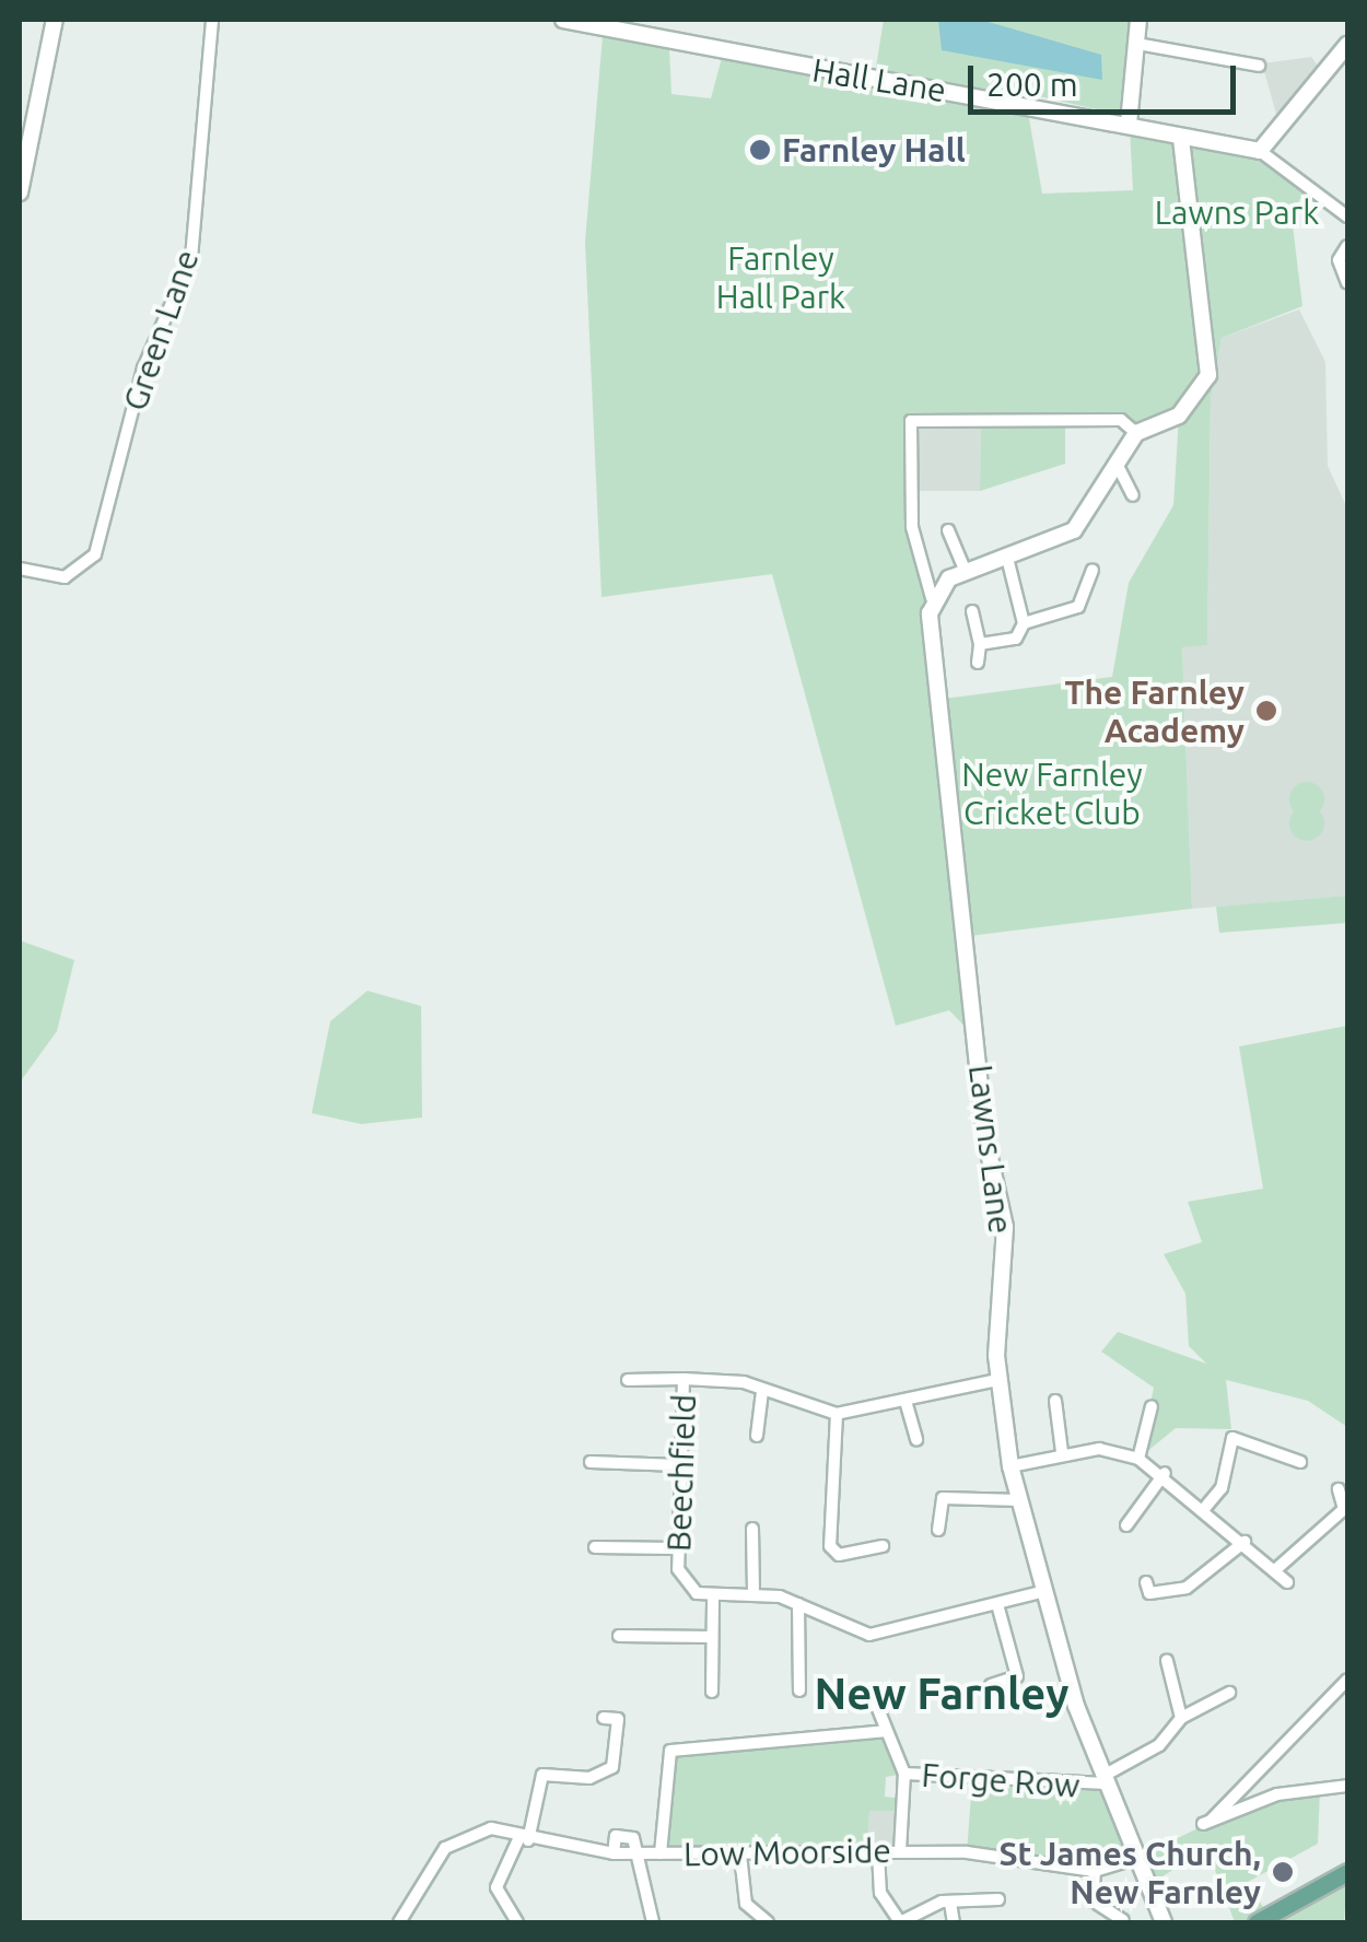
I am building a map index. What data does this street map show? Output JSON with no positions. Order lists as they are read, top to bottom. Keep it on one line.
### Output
{"streets":{"street":["Hall Lane","Green Lane","Lawns Lane","Beechfield","Forge Row","Low Moorside"]},"crossings":[["Lawns Lane","Beechfield"],["Lawns Lane","Forge Row"],["Lawns Lane","Low Moorside"]],"districts":["New Farnley"],"parks":["Lawns Park","Farnley Hall Park","New Farnley Cricket Club"],"places":["Farnley Hall","The Farnley Academy","St James Church, New Farnley"],"scale_bar":"200 m"}
